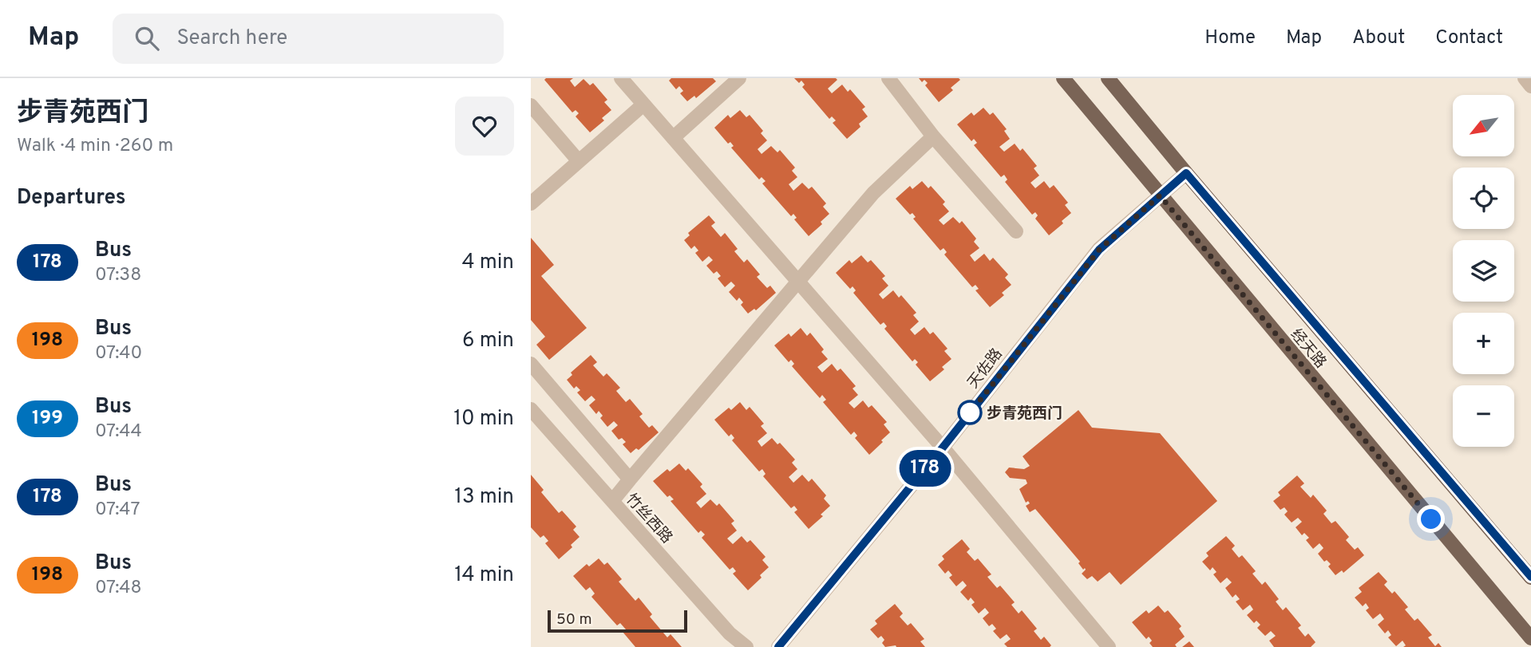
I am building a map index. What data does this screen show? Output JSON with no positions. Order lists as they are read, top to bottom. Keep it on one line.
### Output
{"streets":{"main road":["经天路"],"street":["天佐路","竹丝西路"]},"crossings":[["经天路","天佐路"]],"places":["步青苑西门"],"lines":["bus line 178"],"scale_bar":"50 m","north":"bottom left","page":{"header":"Map","search":"Search here","nav":["Home","Map","About","Contact"],"heading":[["步青苑西门","Walk · 4 min · 260 m"],"Departures"],"on_map":"178","map_buttons":["+","−"],"list":[{"mark":"178","name":"Bus","note":"07:38","value":"4 min"},{"mark":"198","name":"Bus","note":"07:40","value":"6 min"},{"mark":"199","name":"Bus","note":"07:44","value":"10 min"},{"mark":"178","name":"Bus","note":"07:47","value":"13 min"},{"mark":"198","name":"Bus","note":"07:48","value":"14 min"}],"scale":"50 m"}}
